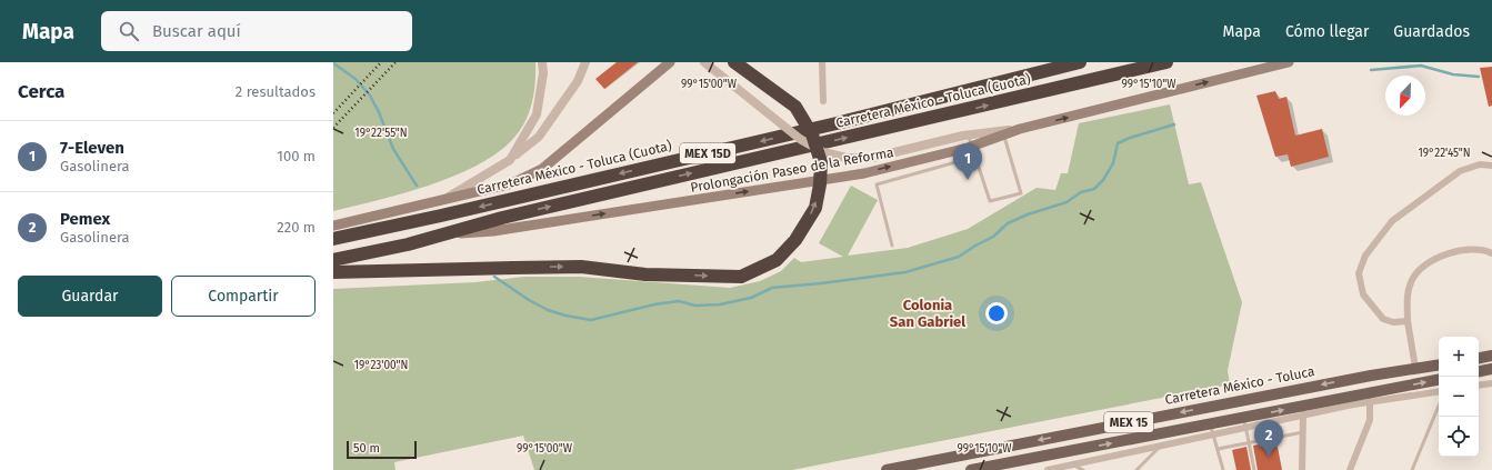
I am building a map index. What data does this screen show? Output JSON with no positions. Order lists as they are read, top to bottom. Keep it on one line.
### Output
{"streets":{"highway":["Carretera México - Toluca (Cuota)","MEX 15D"],"main road":["Prolongación Paseo de la Reforma","Carretera México - Toluca","MEX 15"]},"crossings":[["Carretera México - Toluca (Cuota)","MEX 15D"],["Carretera México - Toluca (Cuota)","Prolongación Paseo de la Reforma"],["MEX 15D","Prolongación Paseo de la Reforma"]],"one_way":["Prolongación Paseo de la Reforma"],"districts":["Colonia San Gabriel"],"scale_bar":"50 m","north":"bottom left","page":{"header":"Mapa","search":"Buscar aquí","nav":["Mapa","Cómo llegar","Guardados"],"heading":["Cerca","2 resultados"],"list":[{"mark":"1","name":"7-Eleven","note":"Gasolinera","value":"100 m"},{"mark":"2","name":"Pemex","note":"Gasolinera","value":"220 m"}],"pins":["1","2"],"buttons":["Guardar","Compartir"],"map_buttons":["+","−"],"scale":"50 m"},"coordinates":["99°15'00\"W","99°15'10\"W","19°22'55\"N","19°22'45\"N","19°23'00\"N"]}
